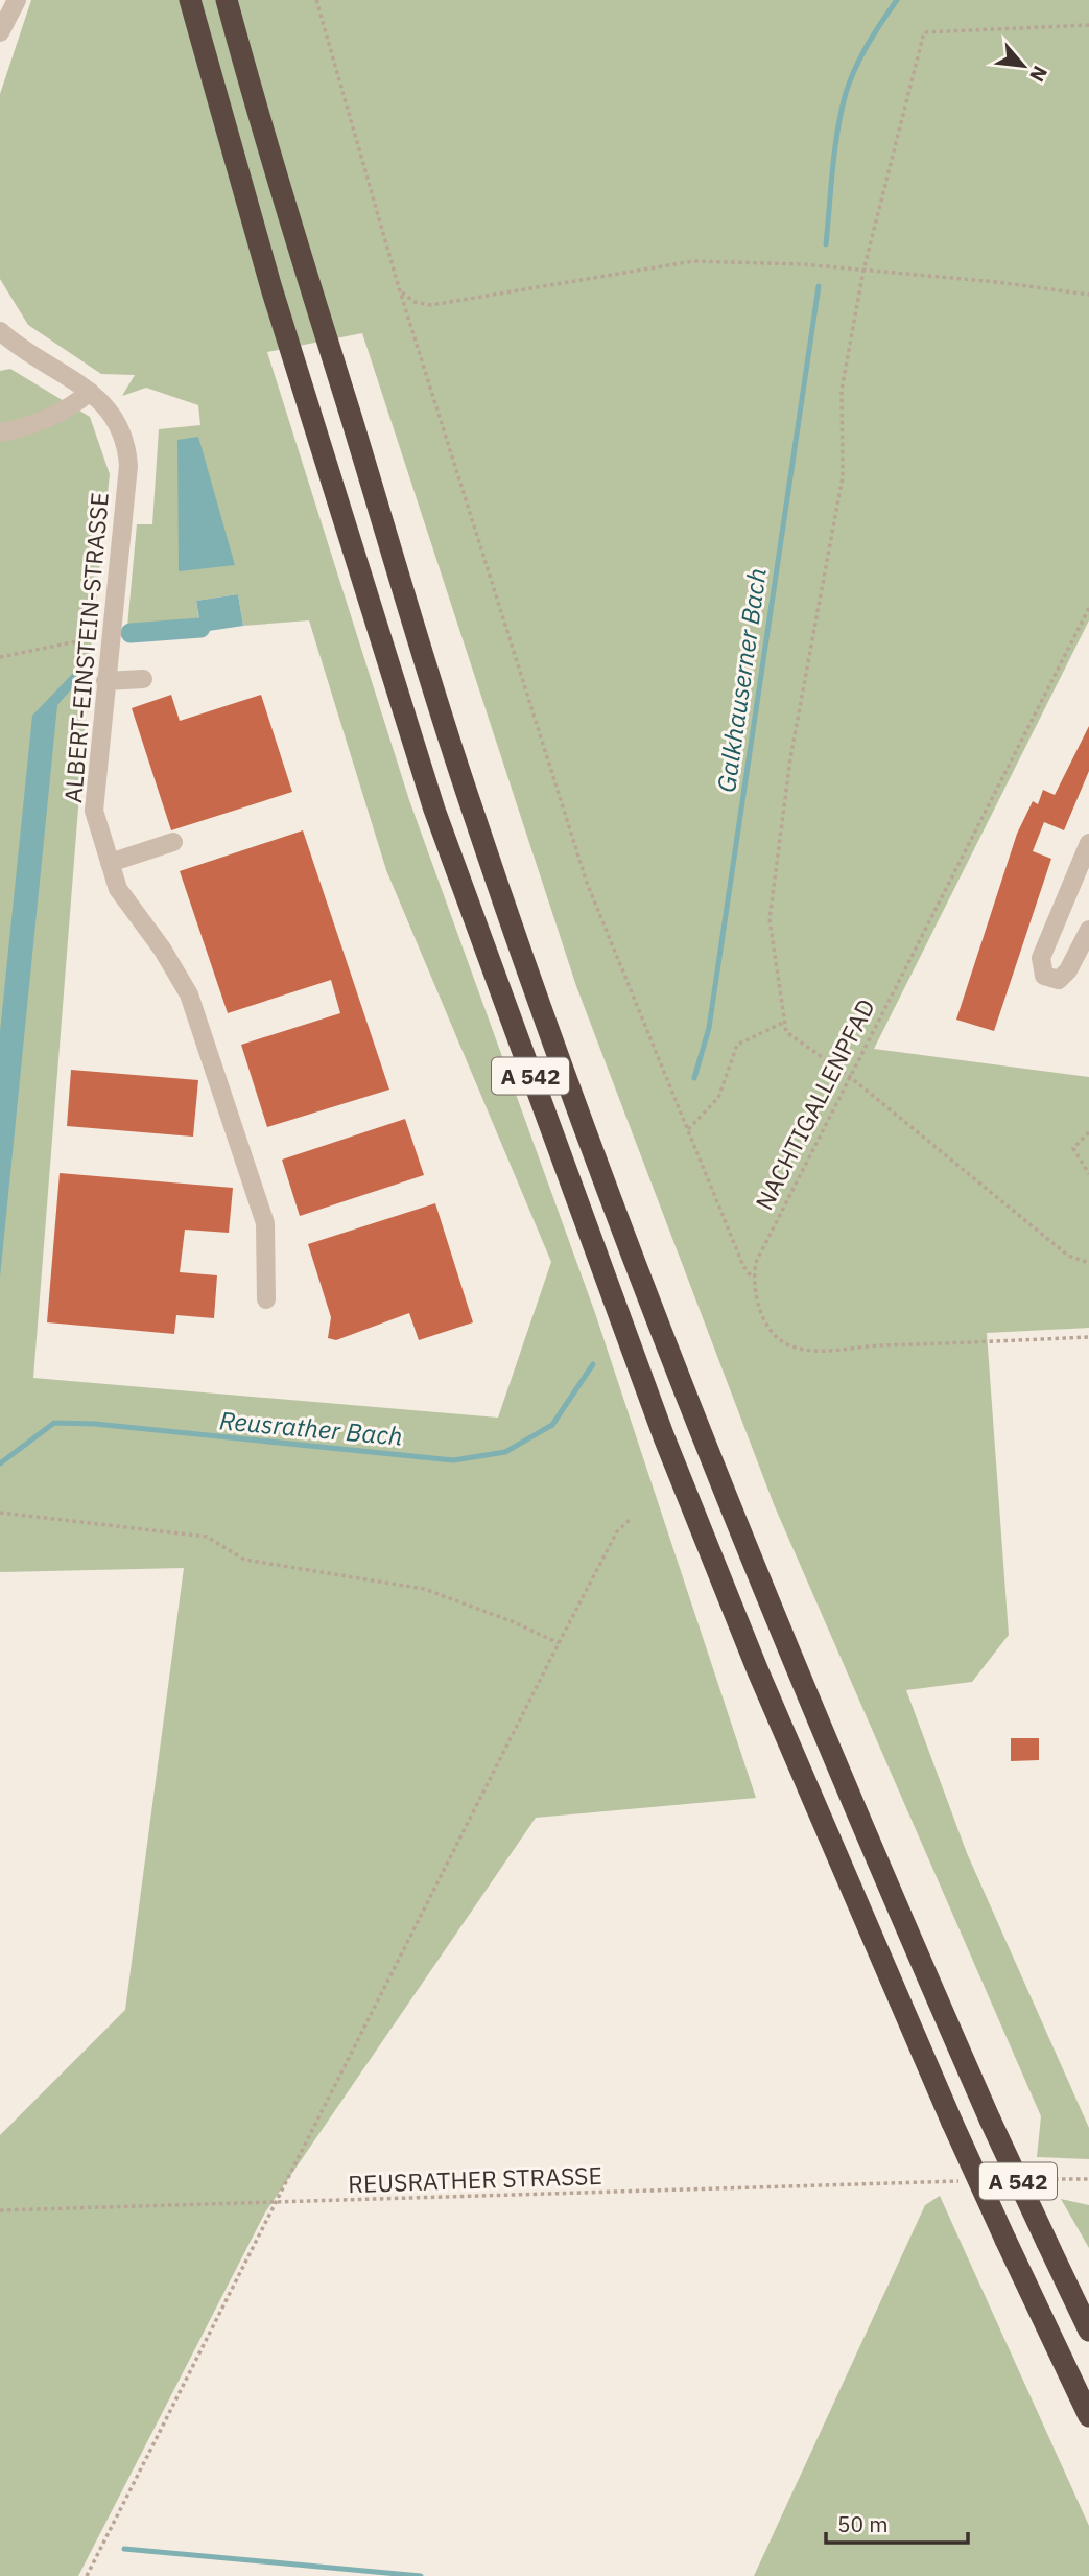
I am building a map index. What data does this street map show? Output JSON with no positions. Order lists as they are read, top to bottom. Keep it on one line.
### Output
{"streets":{"highway":["A 542"],"street":["ALBERT-EINSTEIN-STRASSE"],"path":["NACHTIGALLENPFAD","REUSRATHER STRASSE"]},"water":["Galkhauserner Bach","Reusrather Bach"],"scale_bar":"50 m","north":"bottom right"}
